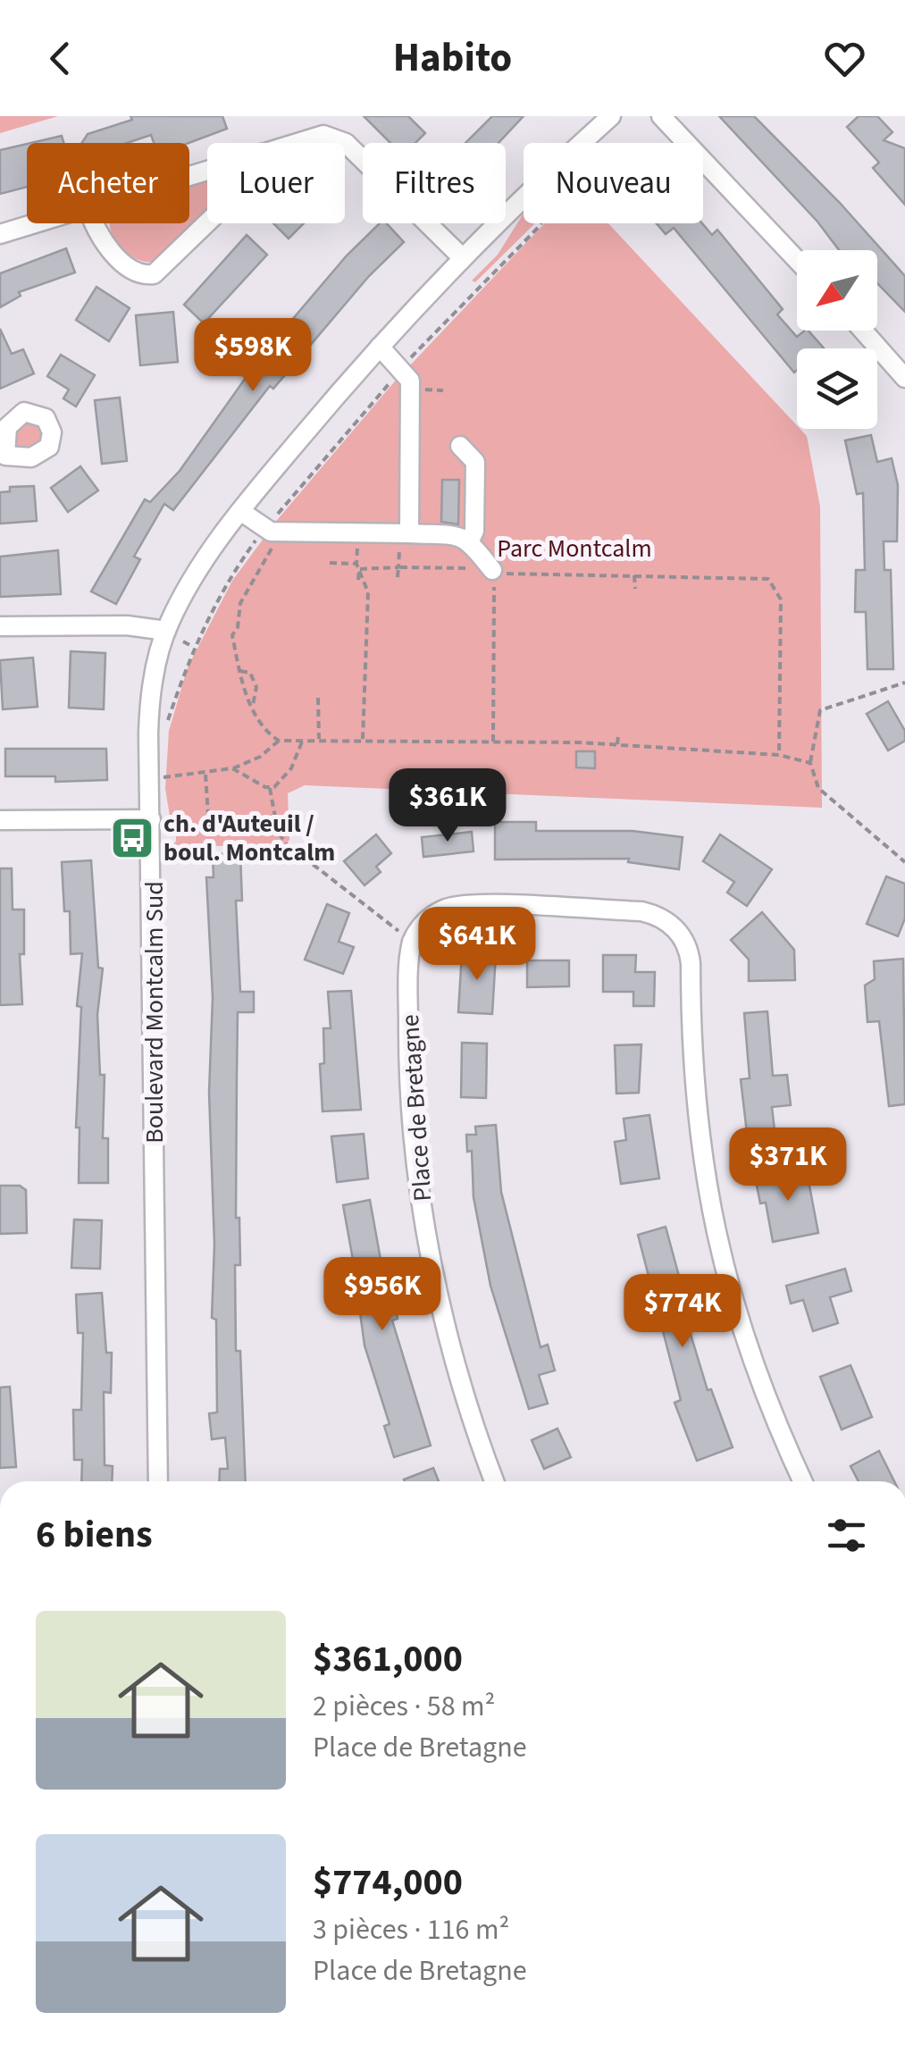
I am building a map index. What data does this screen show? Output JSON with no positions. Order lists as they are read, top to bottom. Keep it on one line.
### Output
{"streets":{"street":["Boulevard Montcalm Sud","Place de Bretagne"]},"parks":["Parc Montcalm"],"places":{"bus stop":["ch. d'Auteuil / boul. Montcalm"]},"north":"bottom left","page":{"header":"Habito","chip":["Acheter","Louer","Filtres","Nouveau"],"price":["$598K","$361K","$641K","$371K","$956K","$774K"],"heading":"6 biens","list":[{"name":"$361,000","note":"2 pièces · 58 m² · Place de Bretagne"},{"name":"$774,000","note":"3 pièces · 116 m² · Place de Bretagne"}]}}
